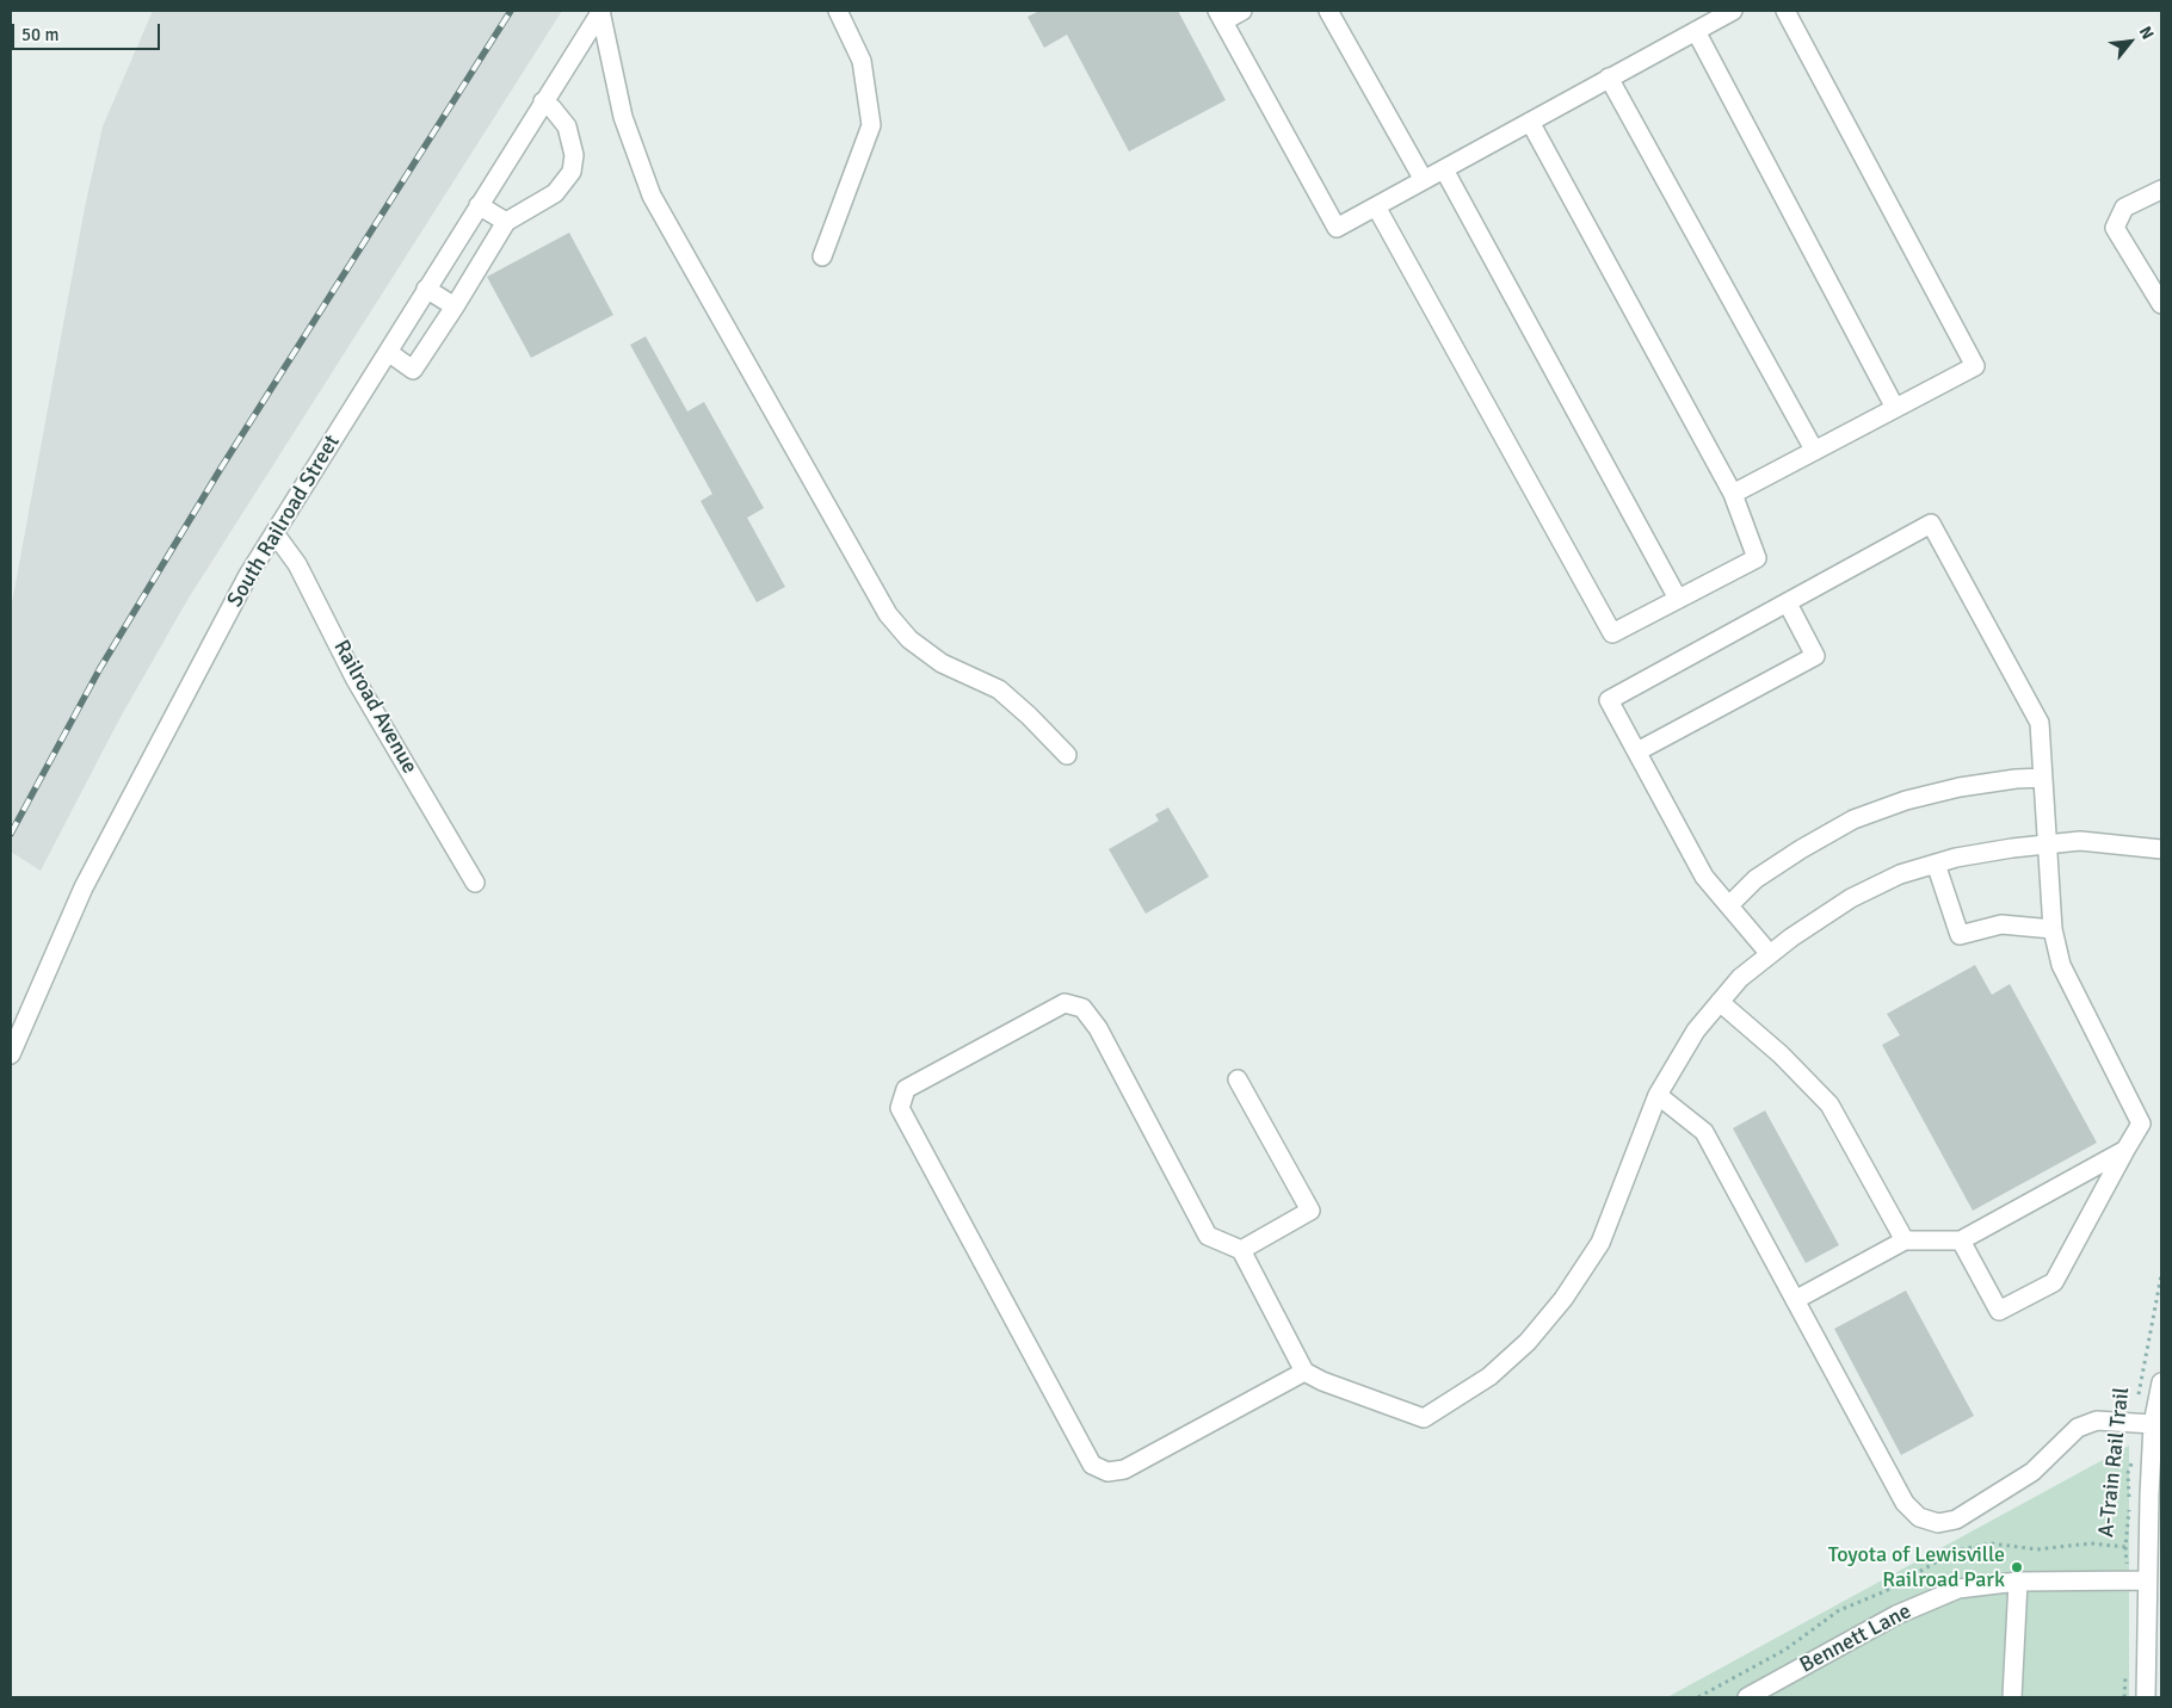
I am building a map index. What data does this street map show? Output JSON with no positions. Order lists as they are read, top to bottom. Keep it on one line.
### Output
{"streets":{"street":["South Railroad Street","Railroad Avenue","Bennett Lane"],"path":["A-Train Rail Trail"]},"crossings":[["South Railroad Street","Railroad Avenue"]],"places":["Toyota of Lewisville Railroad Park"],"scale_bar":"50 m","north":"top right"}
